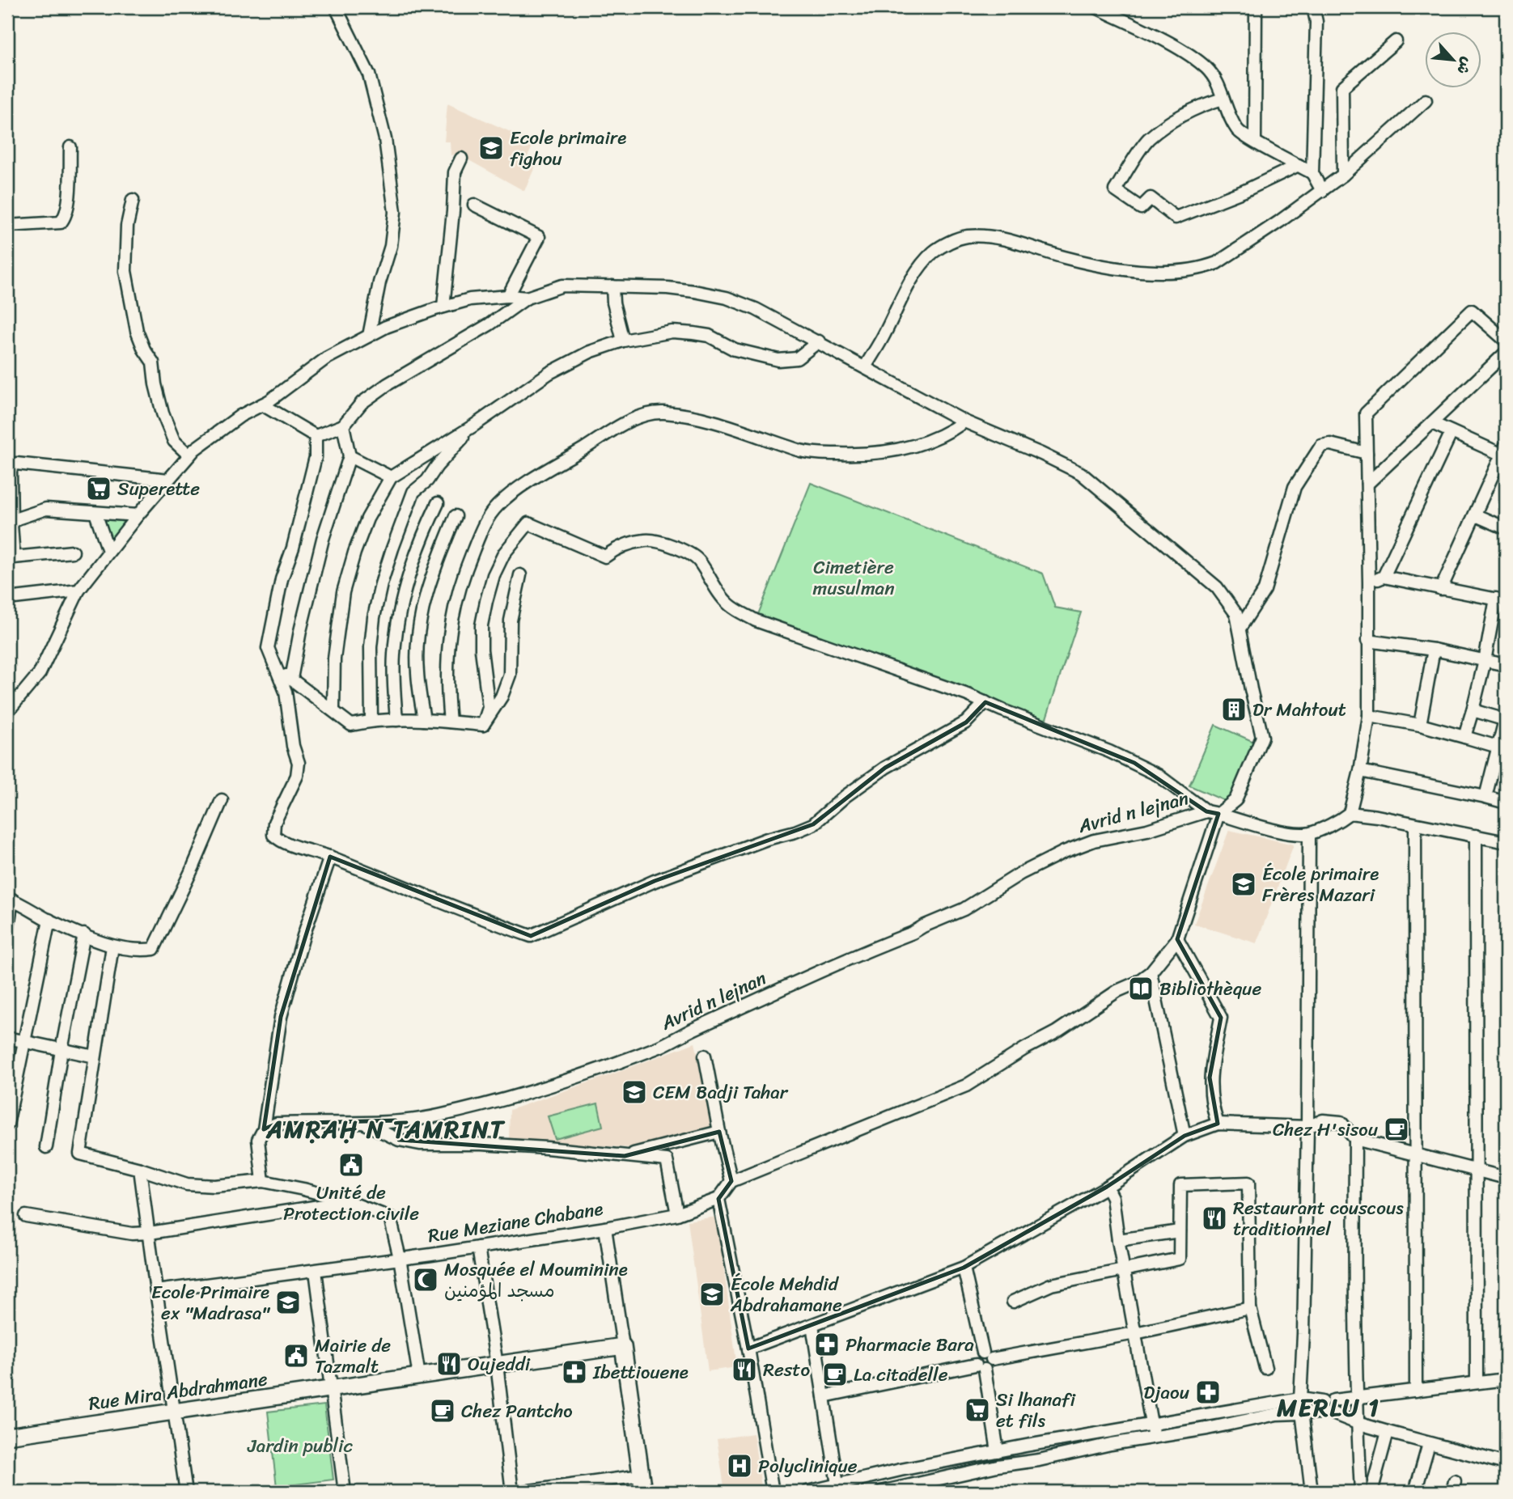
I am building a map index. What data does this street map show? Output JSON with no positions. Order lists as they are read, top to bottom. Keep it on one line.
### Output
{"streets":{"main road":["Rue Mira Abdrahmane"],"street":["Avrid n lejnan","Rue Meziane Chabane"]},"districts":["AMṚAḤ N TAMRINT","MERLU 1"],"parks":["Cimetière musulman","Jardin public"],"places":{"school or university":["Ecole primaire fighou","École primaire Frères Mazari","CEM Badji Tahar","École Mehdid Abdrahamane","Ecole Primaire ex \"Madrasa\""],"supermarket":["Superette","Si lhanafi et fils"],"building":["Dr Mahtout"],"library":["Bibliothèque"],"cafe":["Chez H'sisou","La citadelle","Chez Pantcho"],"public building":["Unité de Protection civile","Mairie de Tazmalt"],"restaurant":["Restaurant couscous traditionnel","Oujeddi","Resto"],"mosque":["Mosquée el Mouminine مسجد المؤمنين"],"pharmacy":["Pharmacie Bara","Ibettiouene","Djaou"],"hospital":["Polyclinique"]},"north":"bottom right"}
